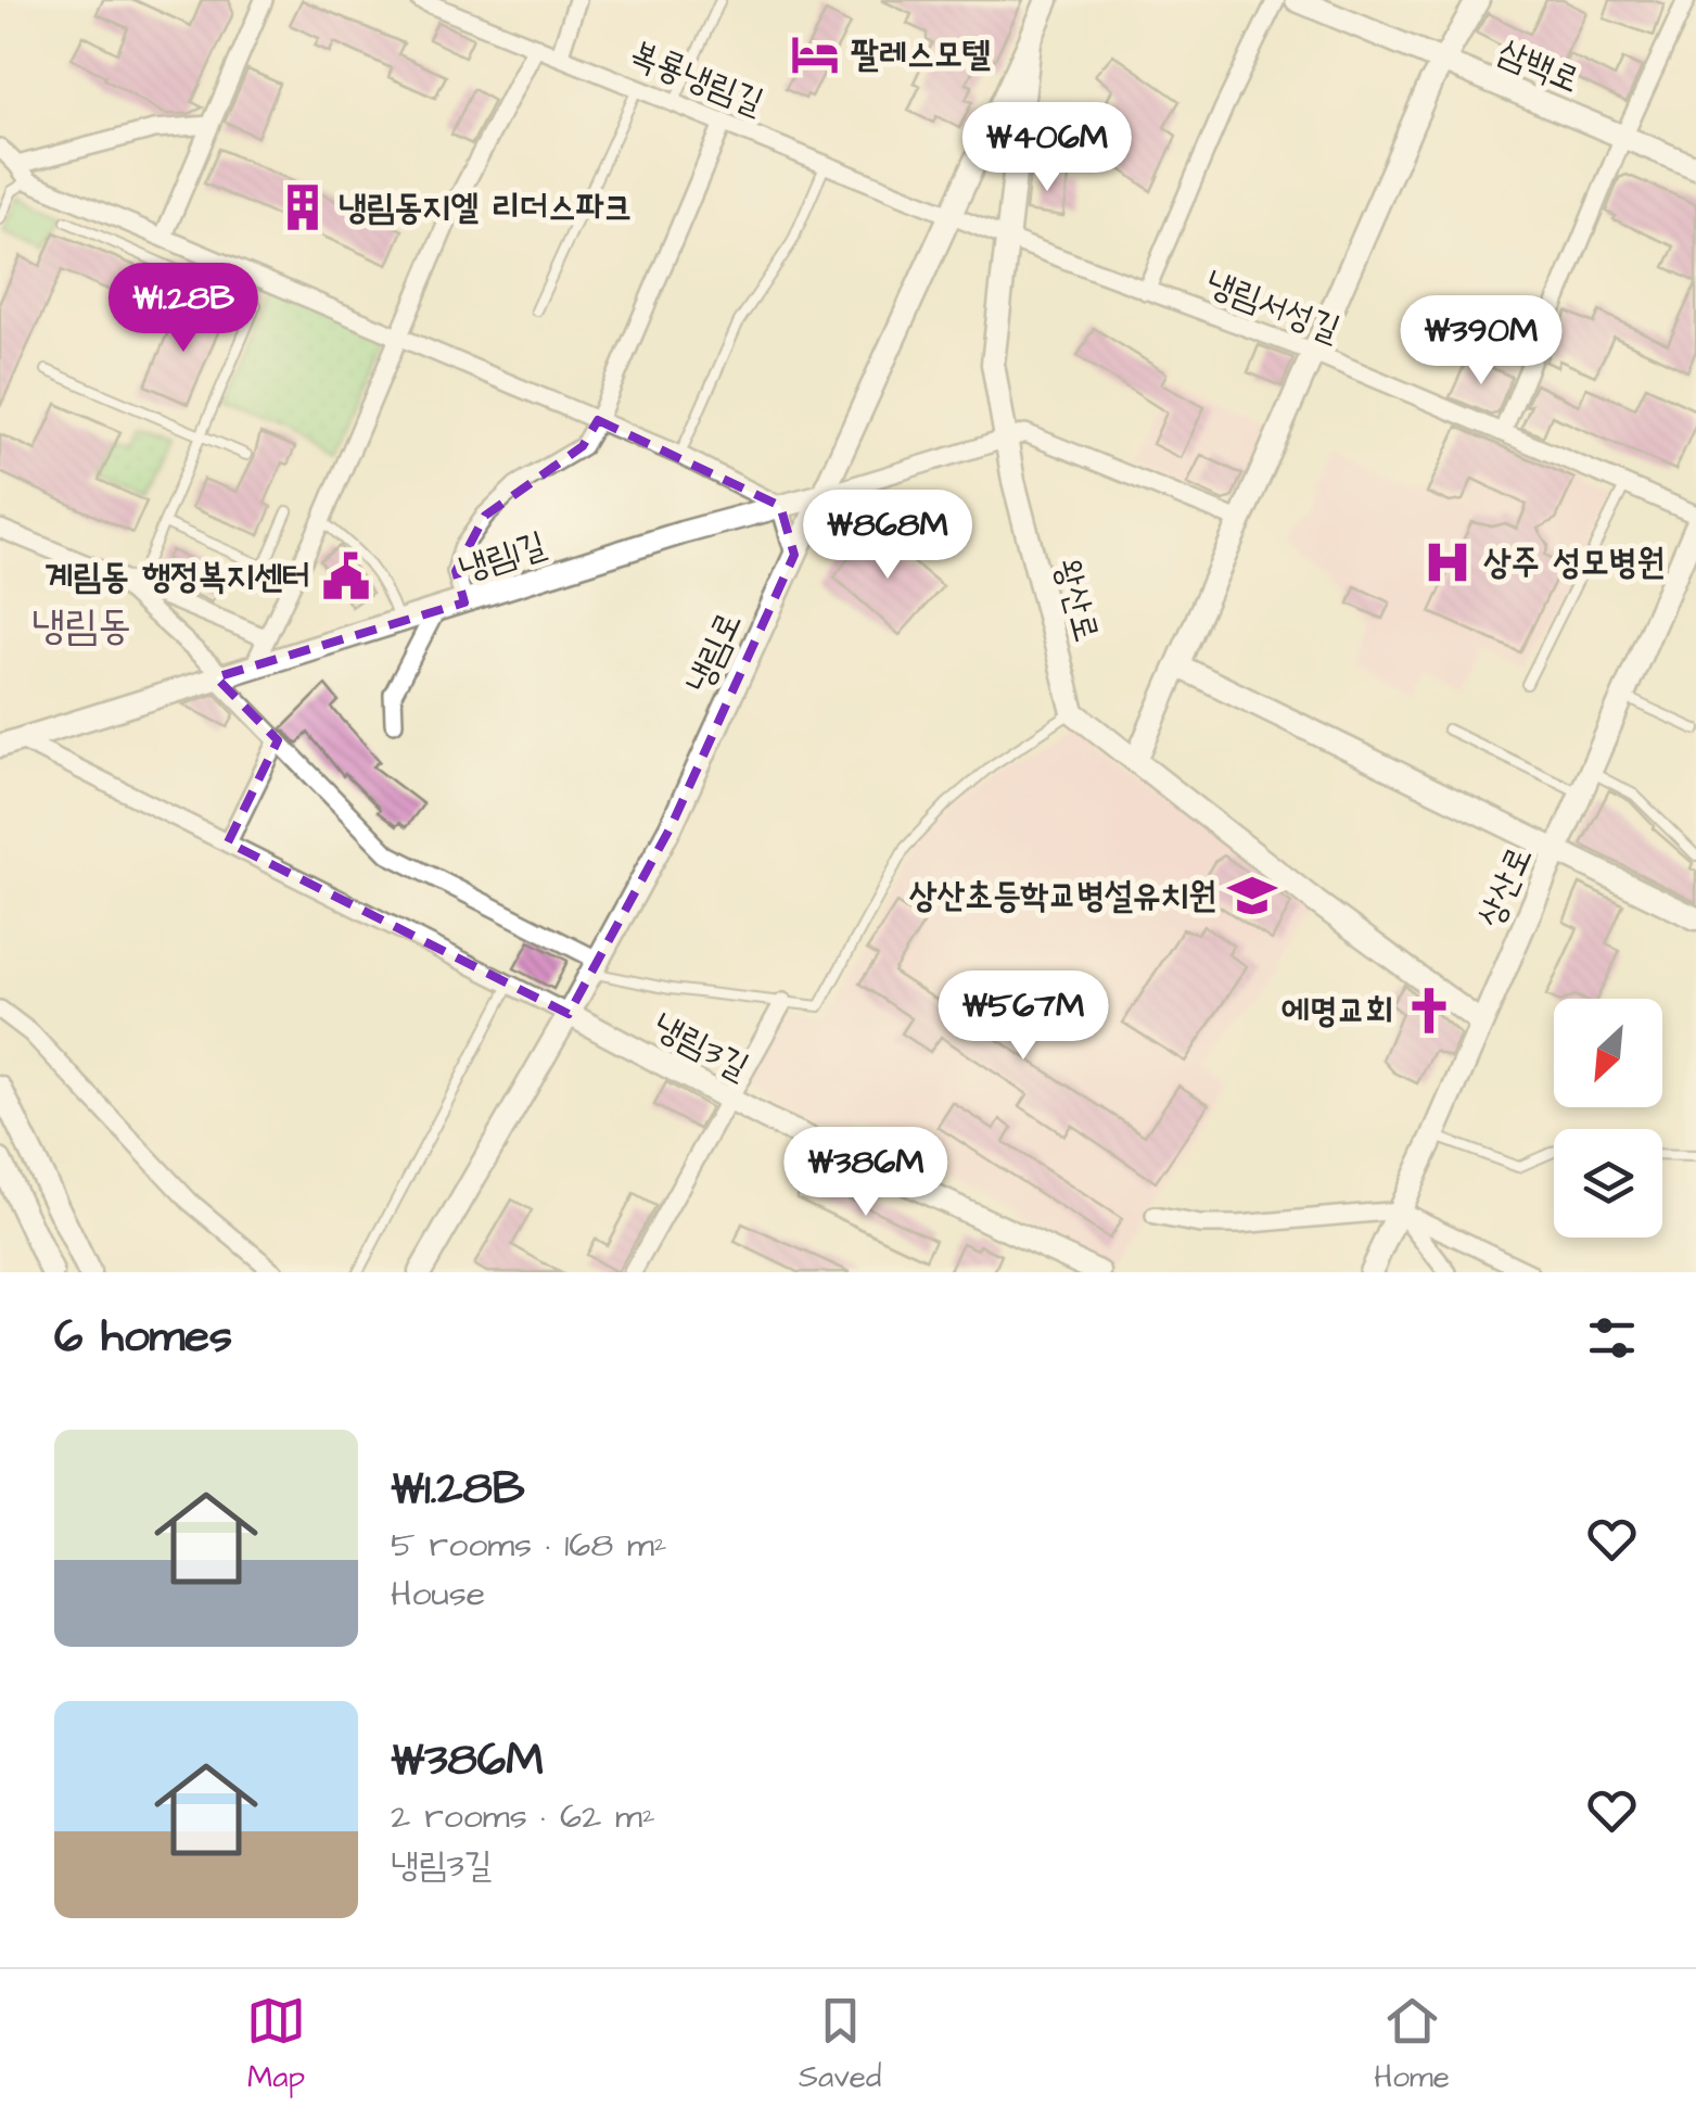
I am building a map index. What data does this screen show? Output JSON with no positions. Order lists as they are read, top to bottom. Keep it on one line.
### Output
{"streets":{"street":["삼백로","복룡냉림길","냉림서성길","냉림1길","왕산로","냉림로","상산로","냉림3길"]},"crossings":[["복룡냉림길","냉림서성길"],["복룡냉림길","왕산로"],["복룡냉림길","냉림로"],["냉림서성길","왕산로"],["냉림1길","왕산로"],["냉림1길","냉림로"],["왕산로","냉림로"],["냉림로","냉림3길"]],"districts":["냉림동"],"places":{"hotel":["팔레스모텔"],"building":["냉림동지엘 리더스파크"],"hospital":["상주 성모병원"],"public building":["계림동 행정복지센터"],"school or university":["상산초등학교병설유치원"],"church":["에명교회"]},"north":"bottom left","page":{"price":["₩406M","₩1.28B","₩390M","₩868M","₩567M","₩386M"],"heading":"6 homes","list":[{"name":"₩1.28B","note":"5 rooms · 168 m² · House"},{"name":"₩386M","note":"2 rooms · 62 m² · 냉림3길"}],"tabs":["Map","Saved","Home"]}}
